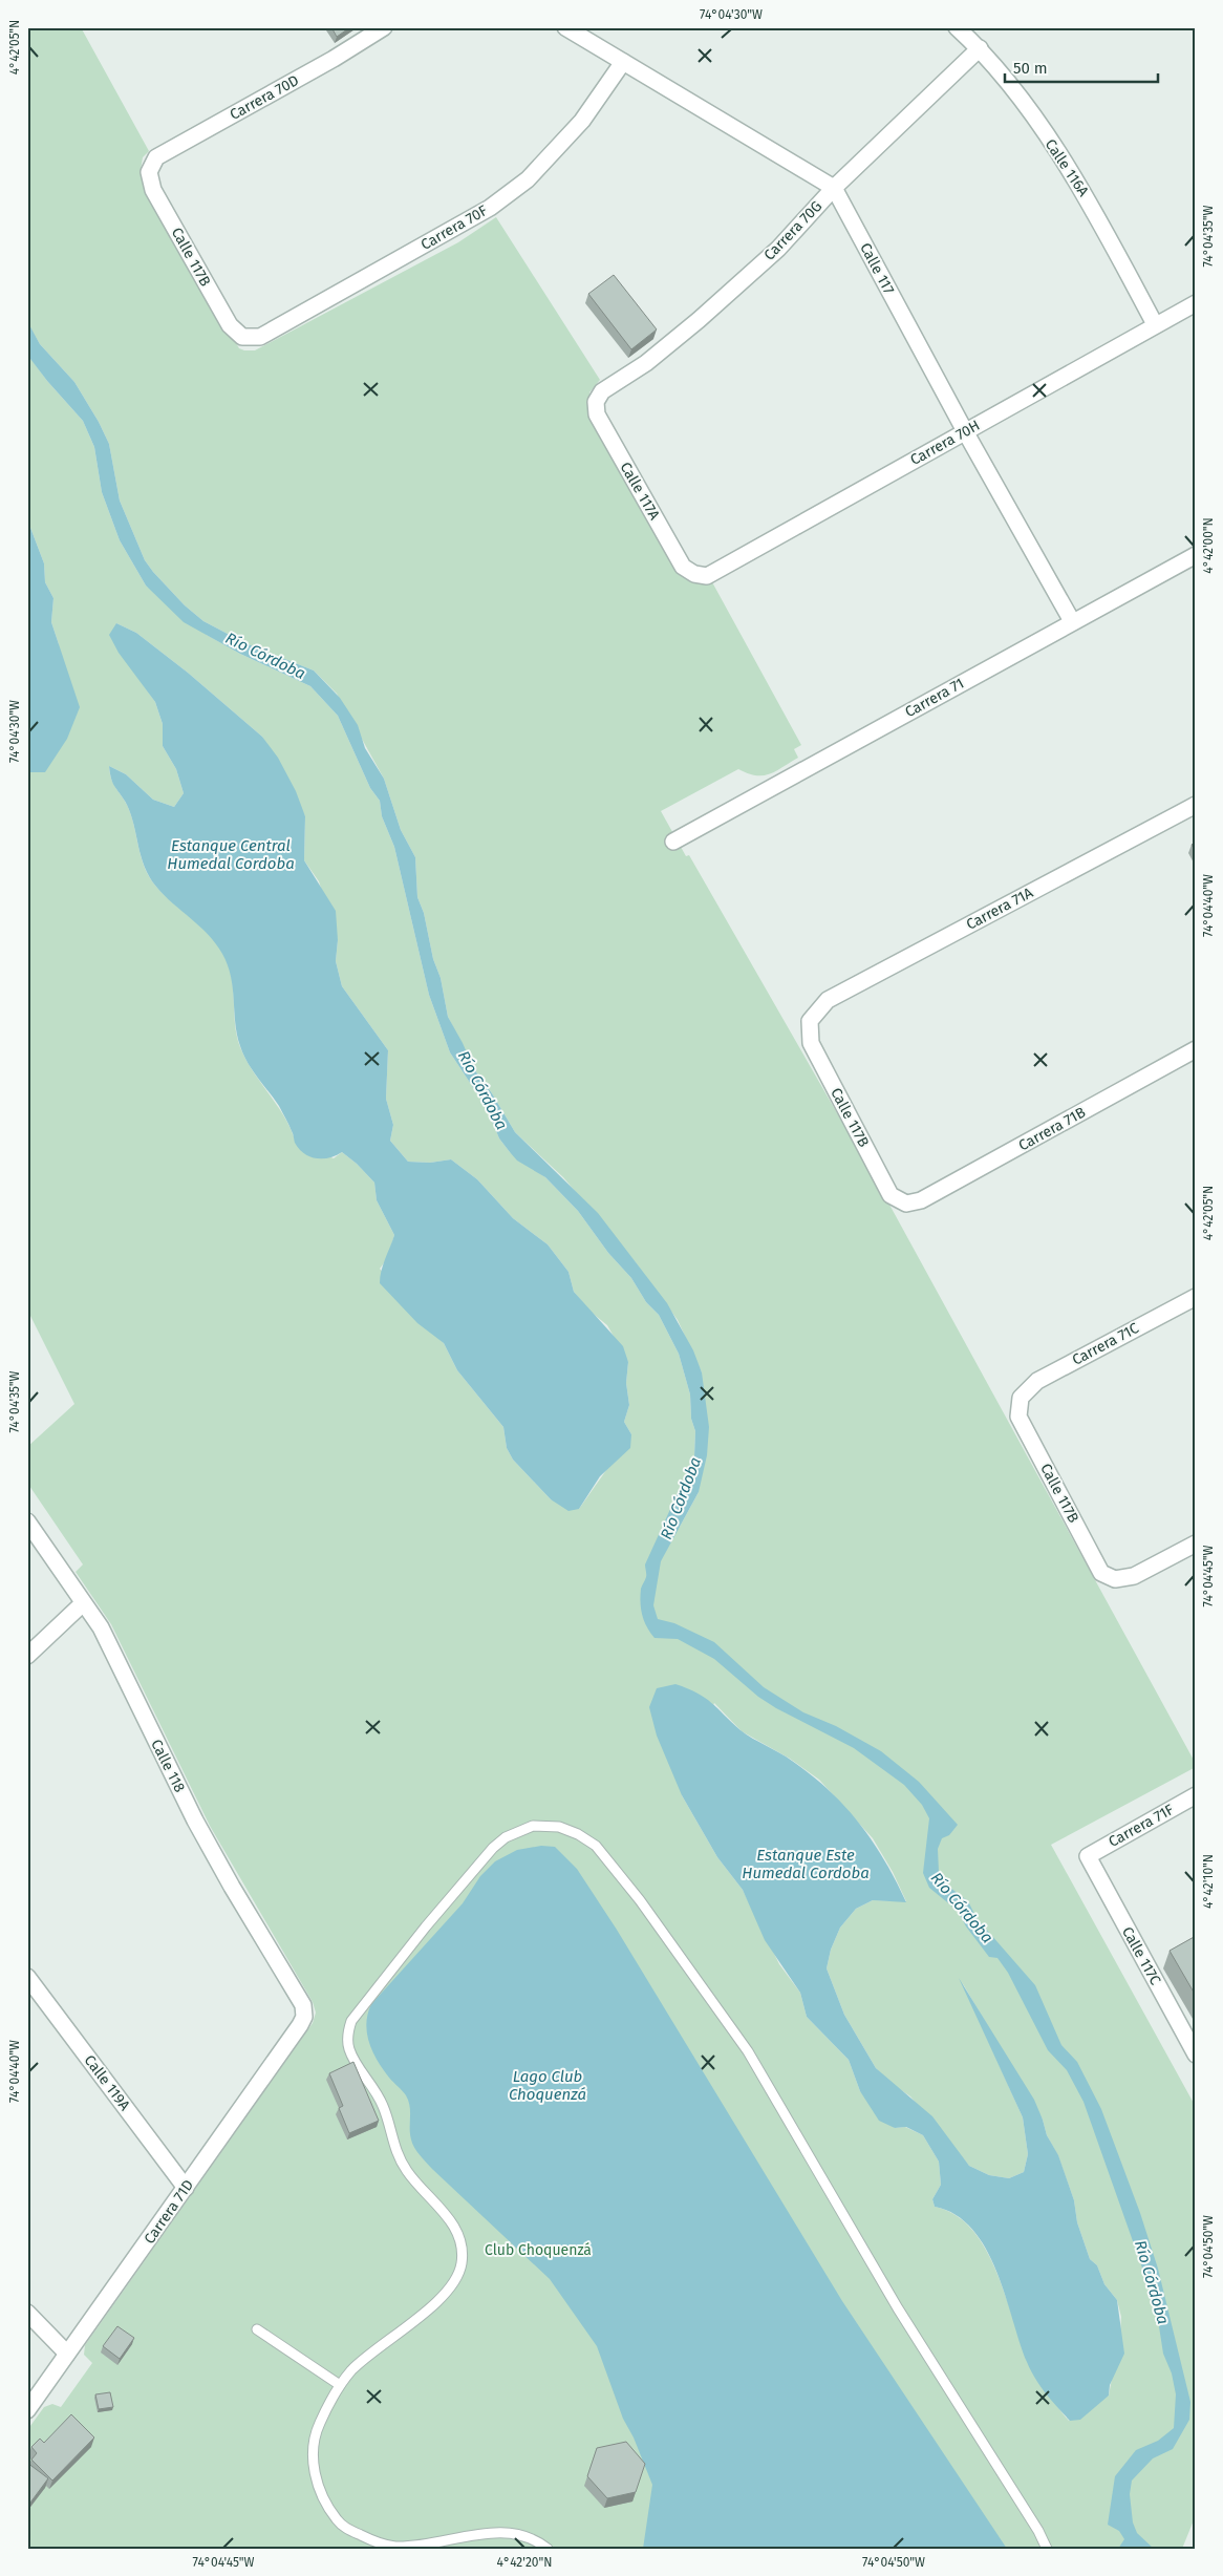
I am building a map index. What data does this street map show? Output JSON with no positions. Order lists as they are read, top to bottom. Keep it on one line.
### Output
{"streets":{"street":["Carrera 70D","Calle 116A","Carrera 70F","Carrera 70G","Calle 117B","Calle 117","Carrera 70H","Calle 117A","Carrera 71","Carrera 71A","Carrera 71B","Carrera 71C","Calle 118","Carrera 71F","Calle 117C","Calle 119A","Carrera 71D"]},"crossings":[["Carrera 70D","Calle 117B"],["Calle 116A","Carrera 70G"],["Calle 116A","Carrera 70H"],["Carrera 70F","Calle 117B"],["Carrera 70G","Calle 117"],["Carrera 70G","Calle 117A"],["Calle 117B","Carrera 71A"],["Calle 117B","Carrera 71B"],["Calle 117B","Carrera 71C"],["Calle 117","Carrera 70H"],["Calle 117","Carrera 71"],["Carrera 70H","Calle 117A"],["Calle 118","Carrera 71D"],["Carrera 71F","Calle 117C"],["Calle 119A","Carrera 71D"]],"water":["Río Córdoba","Estanque Central Humedal Cordoba","Estanque Este Humedal Cordoba","Lago Club Choquenzá"],"parks":["Club Choquenzá"],"scale_bar":"50 m","coordinates":["74°04'30\"W","4°42'05\"N","74°04'35\"W","4°42'00\"N","74°04'40\"W","74°04'45\"W","4°42'10\"N","74°04'50\"W","4°42'20\"N"]}
